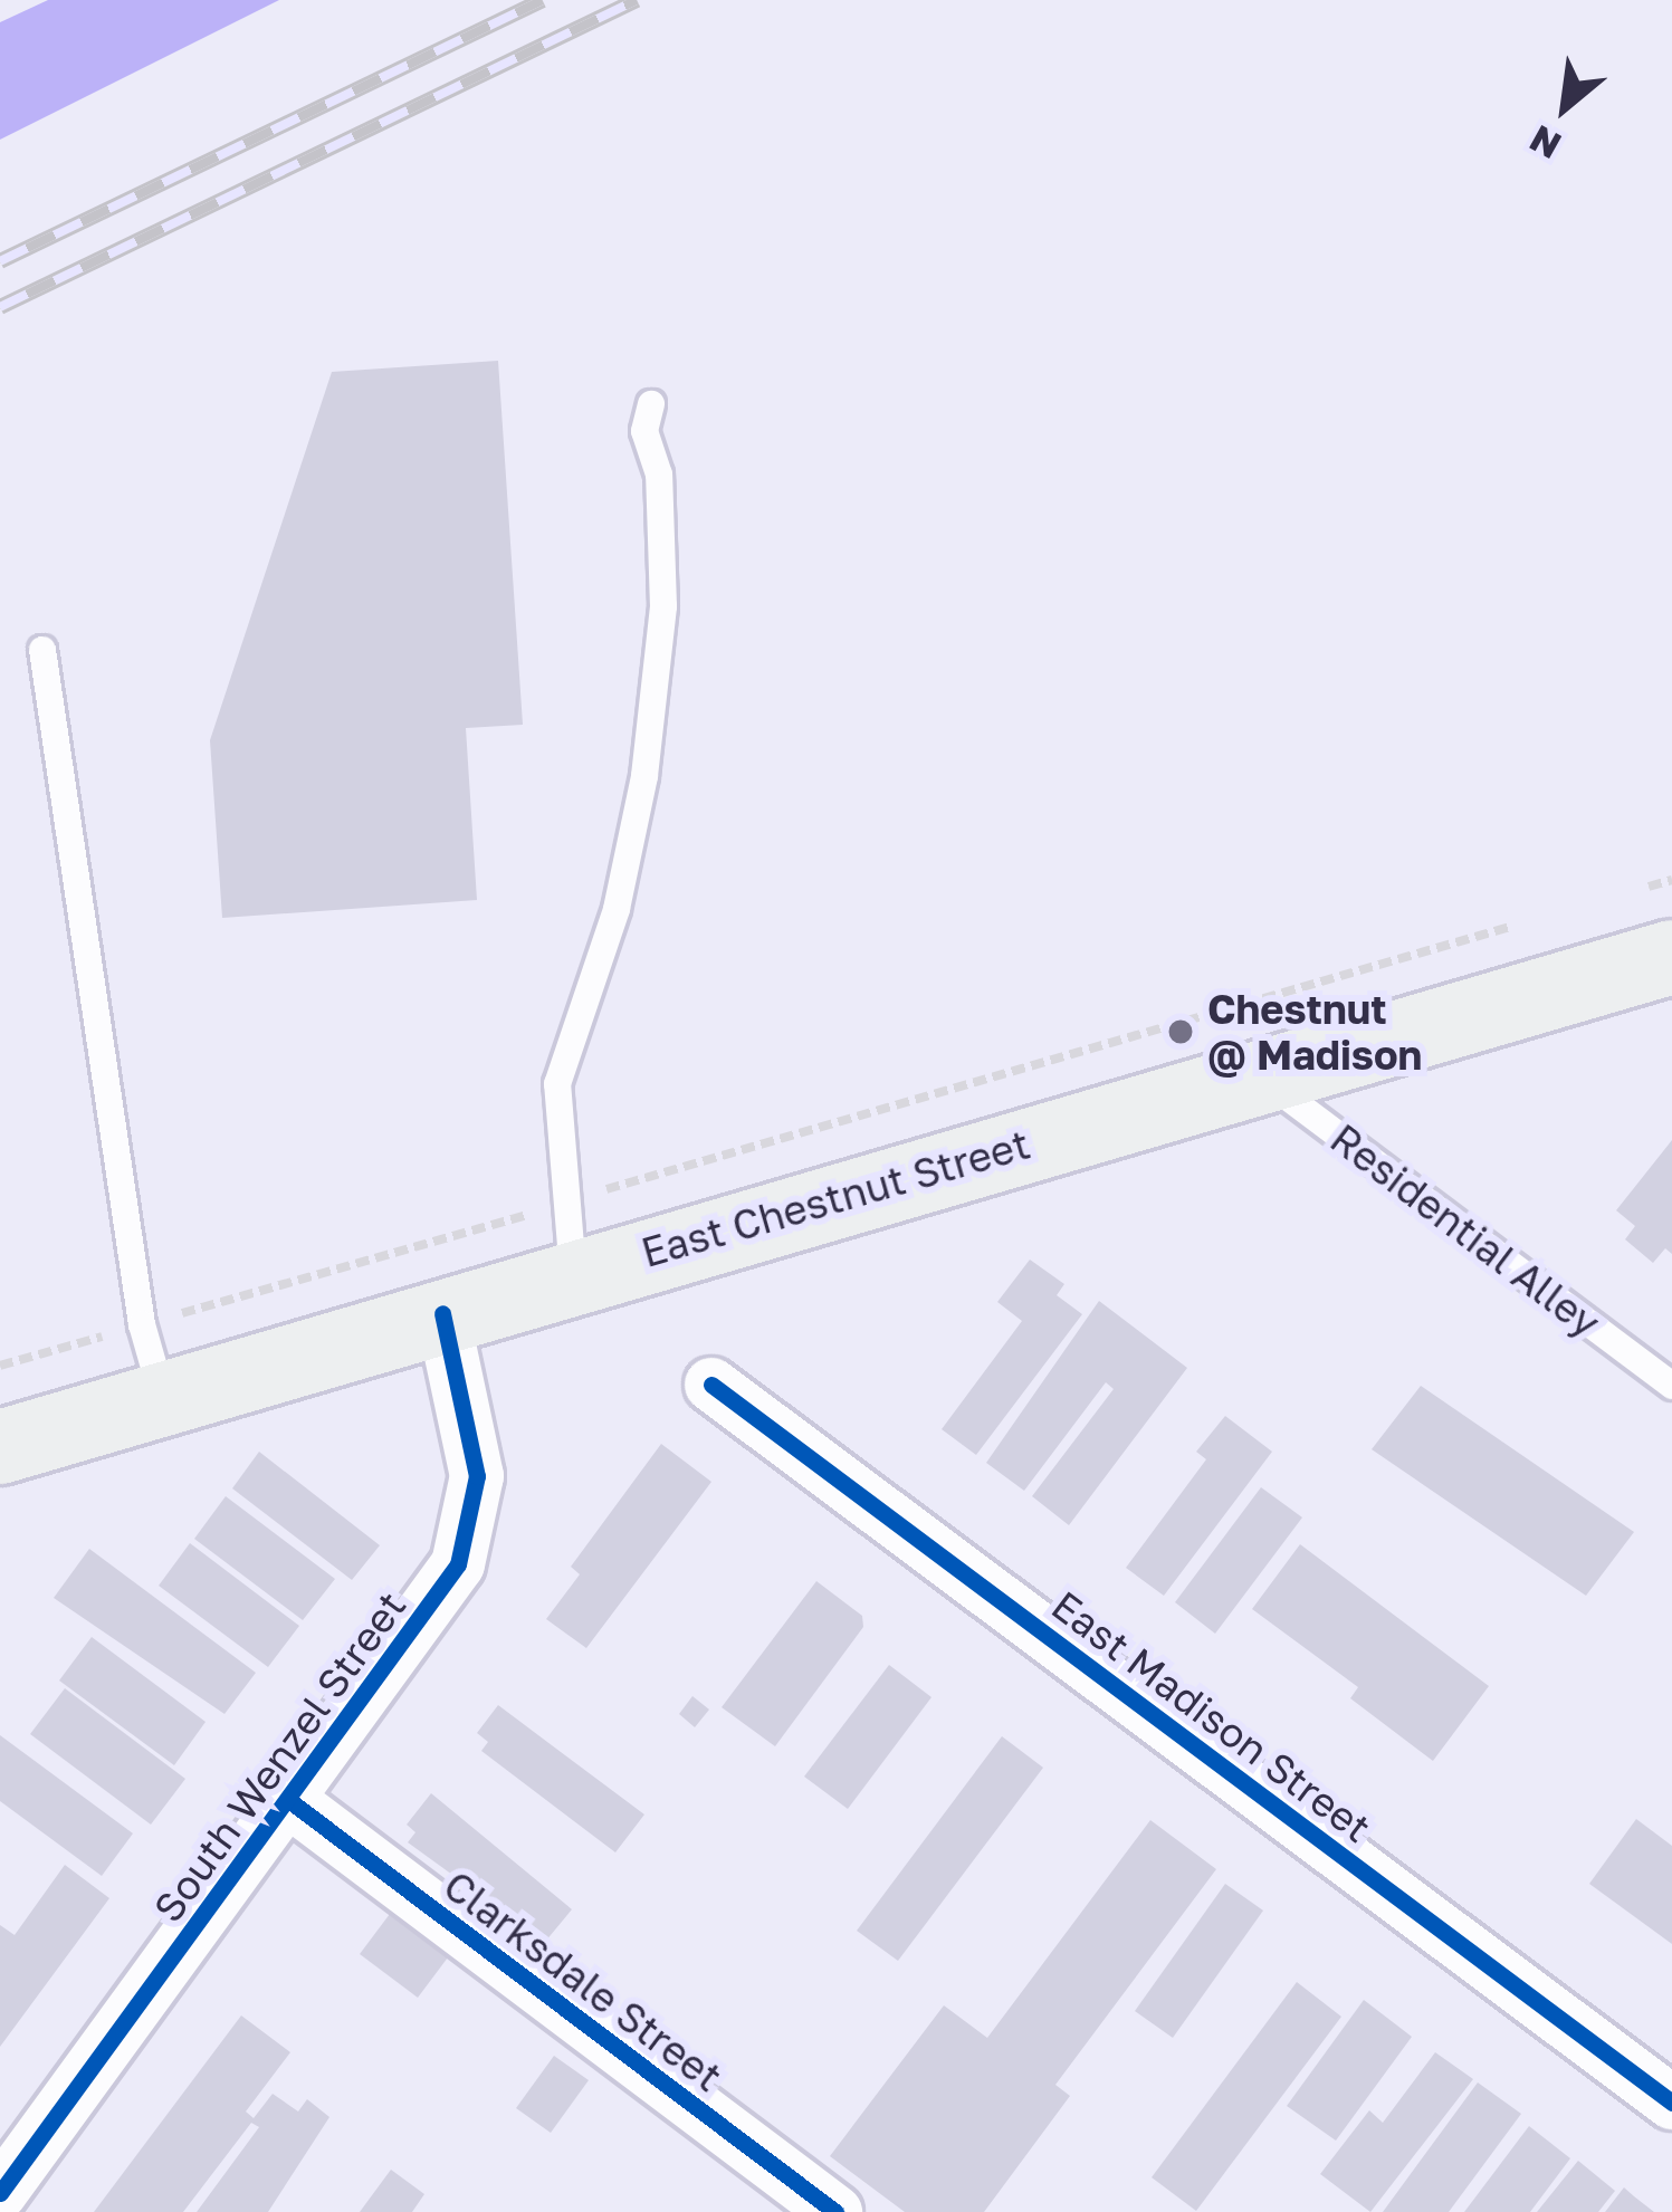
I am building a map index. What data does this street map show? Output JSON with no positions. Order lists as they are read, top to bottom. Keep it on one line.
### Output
{"streets":{"main road":["East Chestnut Street"],"street":["East Madison Street","South Wenzel Street","Clarksdale Street"],"lane":["Residential Alley"]},"crossings":[["East Chestnut Street","Residential Alley"],["East Chestnut Street","South Wenzel Street"],["South Wenzel Street","Clarksdale Street"]],"places":["Chestnut @ Madison"],"north":"bottom left"}
